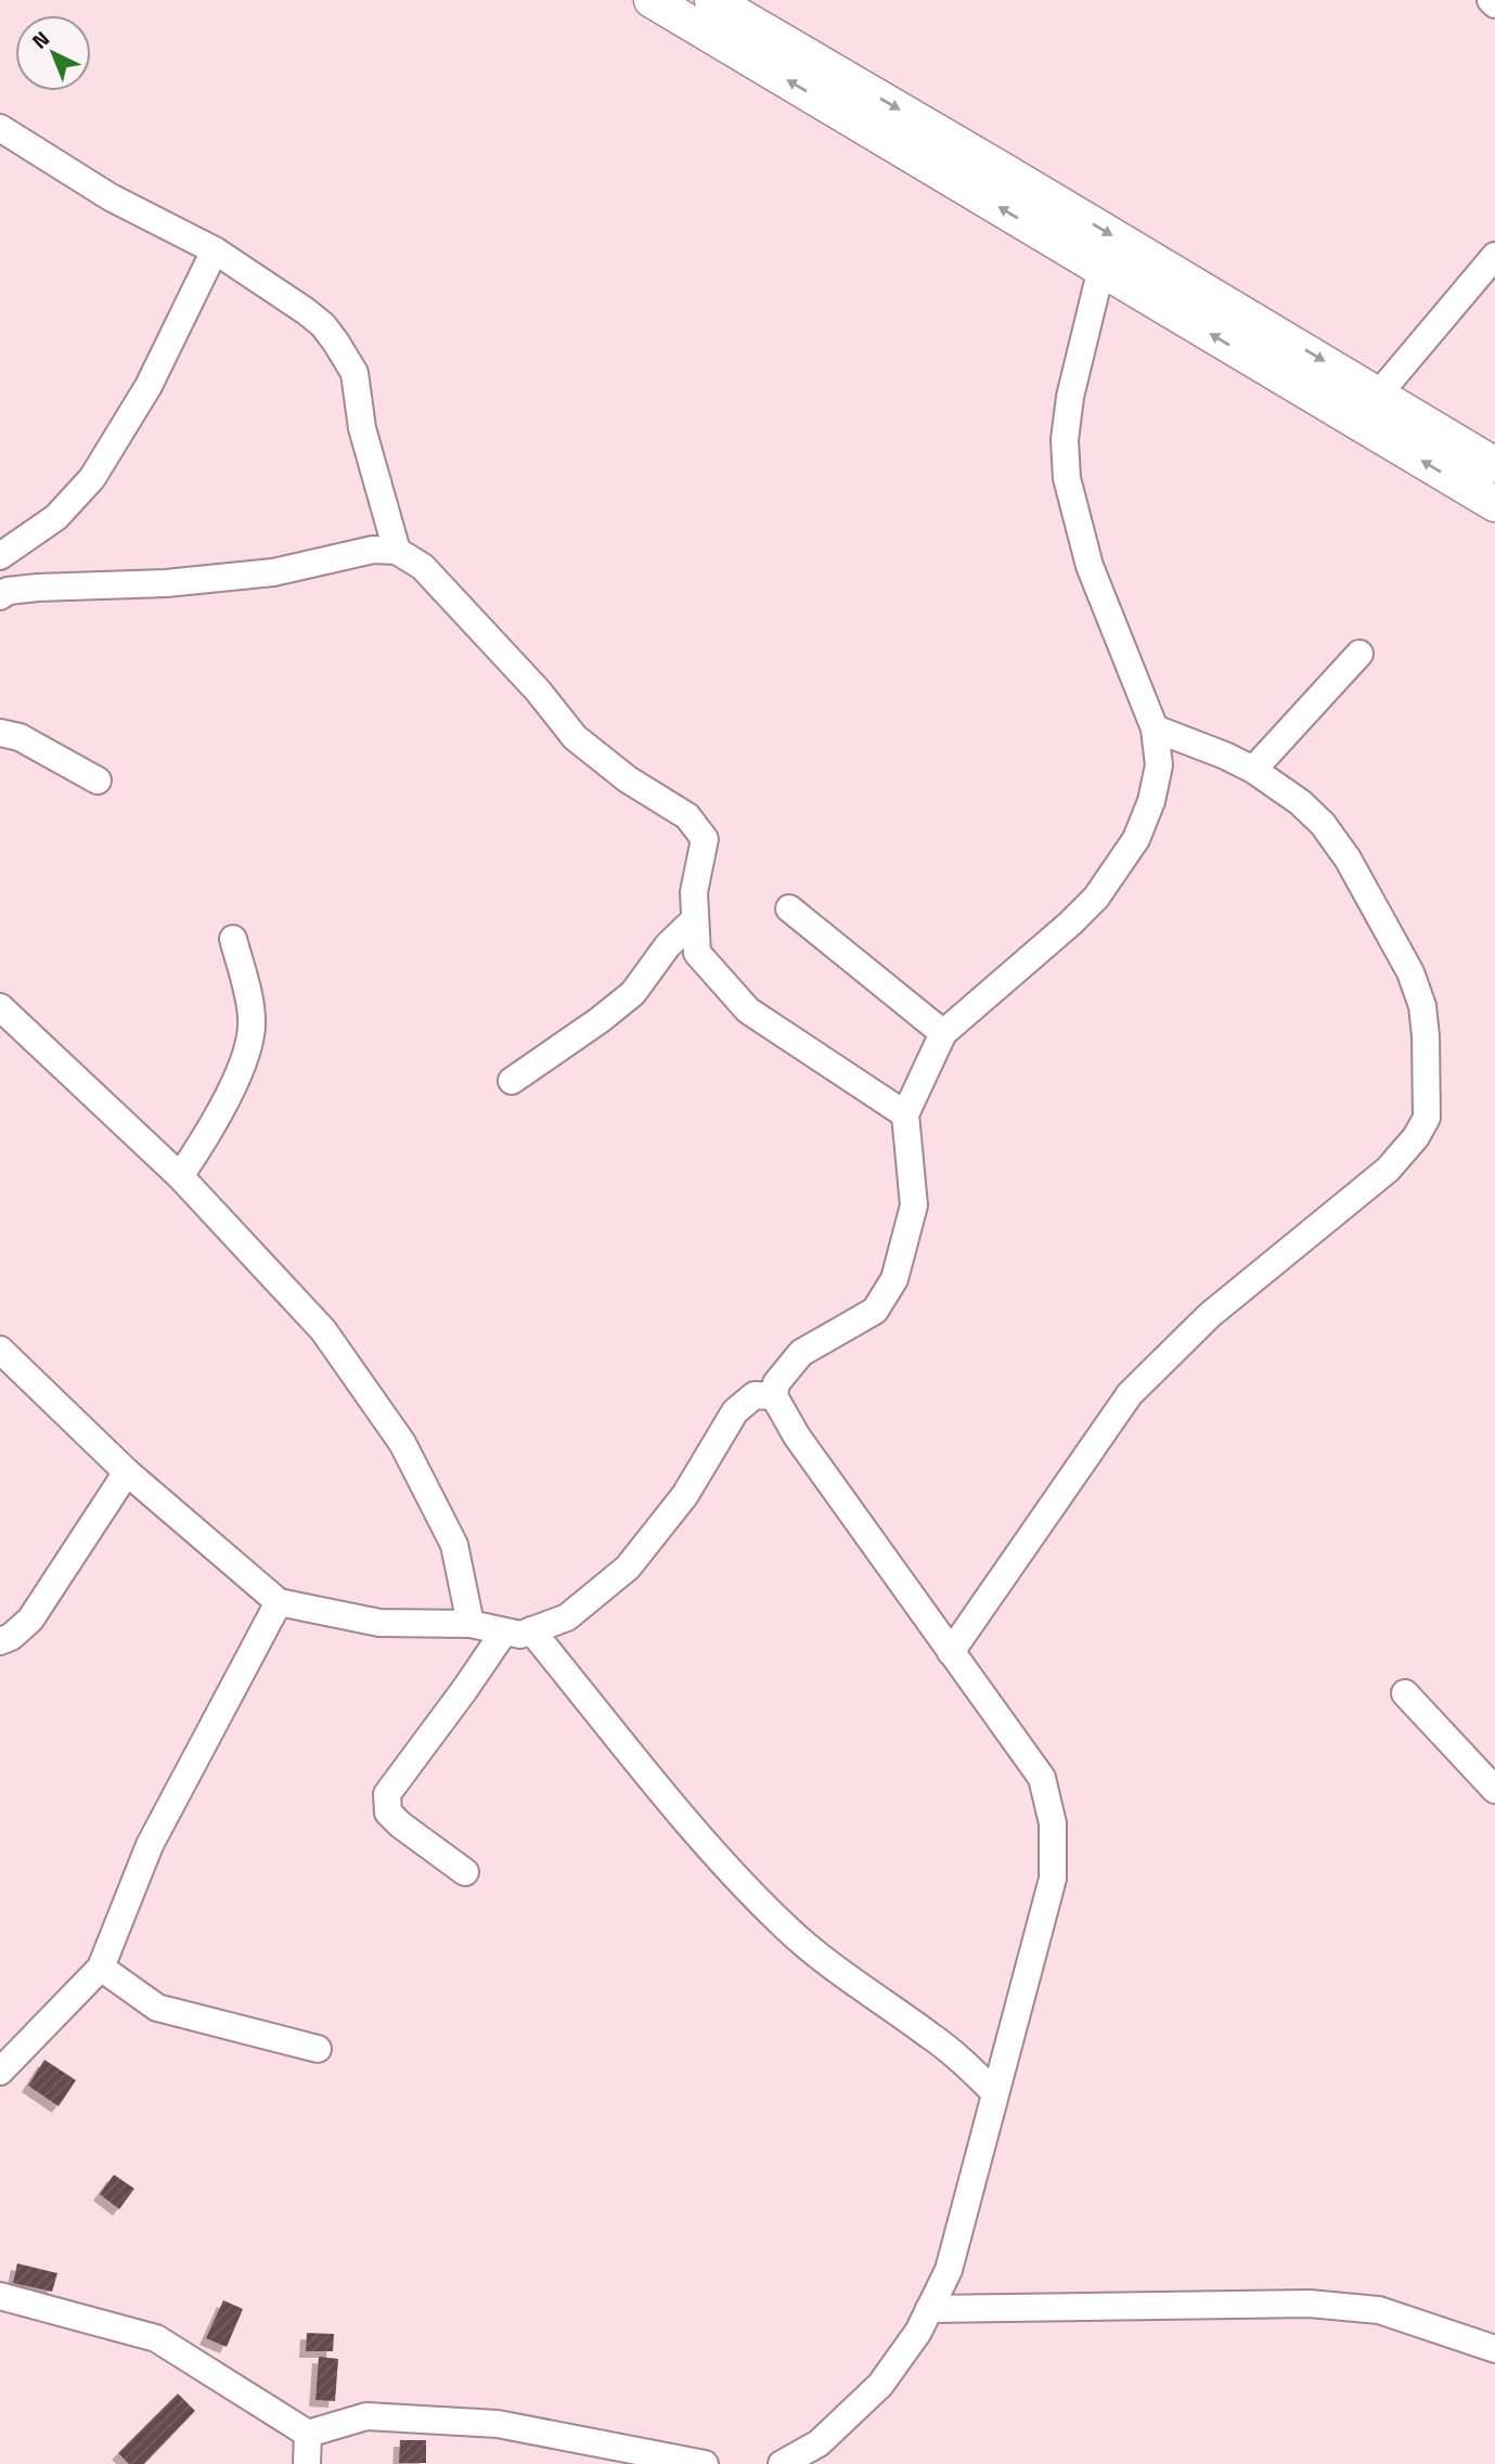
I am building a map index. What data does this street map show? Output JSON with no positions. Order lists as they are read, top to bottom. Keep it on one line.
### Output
{"north":"top left"}
